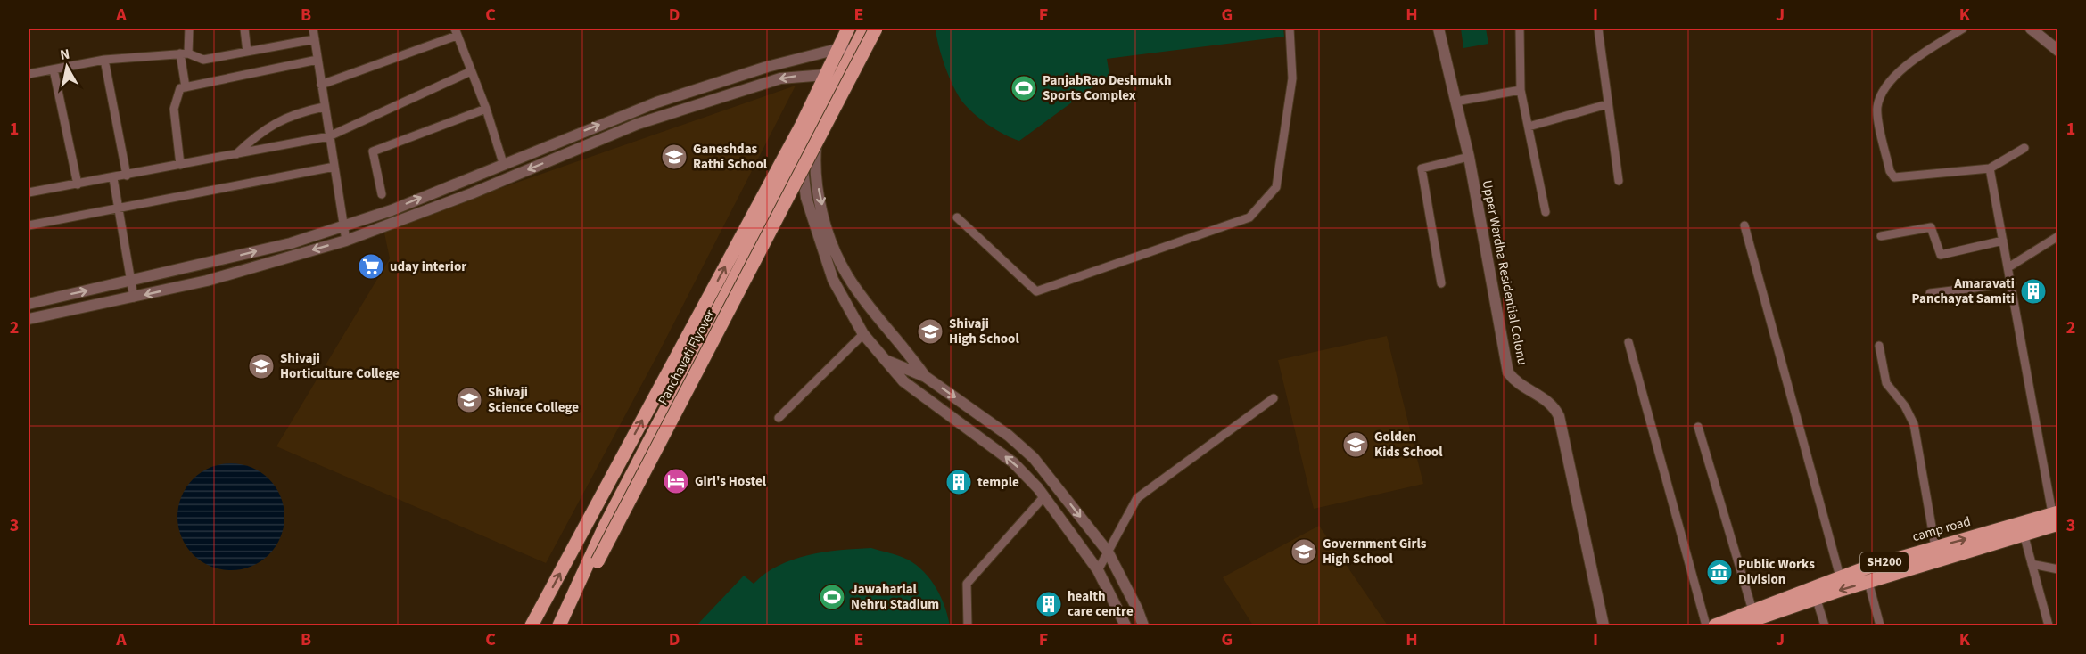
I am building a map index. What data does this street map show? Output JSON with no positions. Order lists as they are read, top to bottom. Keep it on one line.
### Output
{"streets":{"main road":["Panchavati Flyover","camp road","SH200"],"street":["Upper Wardha Residential Colonu"]},"places":{"sports":["PanjabRao Deshmukh Sports Complex","Jawaharlal Nehru Stadium"],"school or university":["Ganeshdas Rathi School","Shivaji High School","Shivaji Horticulture College","Shivaji Science College","Golden Kids School","Government Girls High School"],"supermarket":["uday interior"],"building":["Amaravati Panchayat Samiti","temple","health care centre"],"hotel":["Girl's Hostel"],"museum":["Public Works Division"]},"north":"top","grid":{"columns":["A","B","C","D","E","F","G","H","I","J","K"],"rows":["1","2","3"]}}
